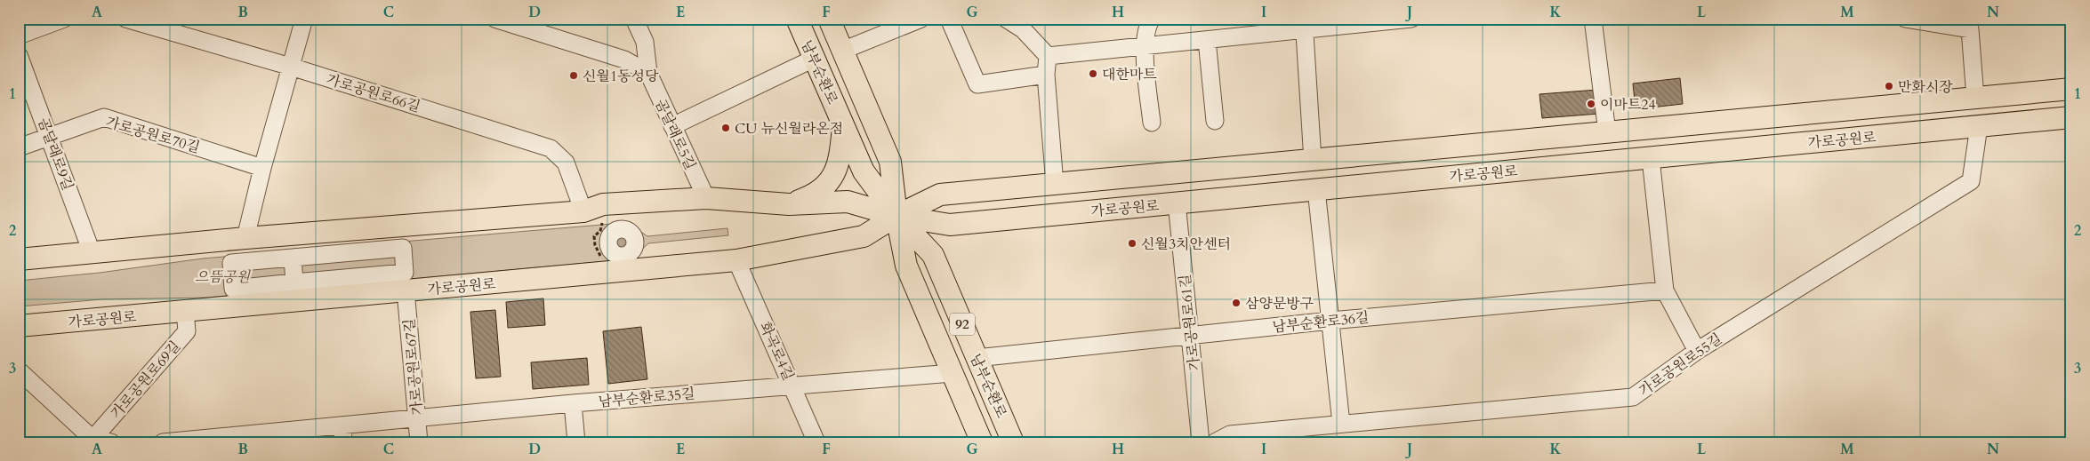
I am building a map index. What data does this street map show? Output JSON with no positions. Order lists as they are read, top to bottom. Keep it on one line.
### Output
{"streets":{"main road":["남부순환로","가로공원로","92"],"street":["가로공원로66길","가로공원로70길","곰달래로5길","곰달래로9길","남부순환로36길","가로공원로61길","화곡로4길","가로공원로55길","가로공원로67길","가로공원로69길","남부순환로35길"]},"crossings":[["남부순환로","가로공원로"],["남부순환로","남부순환로36길"],["남부순환로","남부순환로35길"],["가로공원로66길","가로공원로"],["가로공원로70길","곰달래로9길"],["곰달래로5길","가로공원로"],["가로공원로","곰달래로9길"],["가로공원로","가로공원로61길"],["가로공원로","화곡로4길"],["가로공원로","가로공원로55길"],["가로공원로","가로공원로67길"],["가로공원로","가로공원로69길"],["남부순환로36길","가로공원로61길"],["화곡로4길","남부순환로35길"],["가로공원로67길","남부순환로35길"]],"parks":["으뜸공원"],"places":["대한마트","신월1동성당","만화시장","이마트24","CU 뉴신월라온점","신월3치안센터","삼양문방구"],"grid":{"columns":["A","B","C","D","E","F","G","H","I","J","K","L","M","N"],"rows":["1","2","3"]}}
